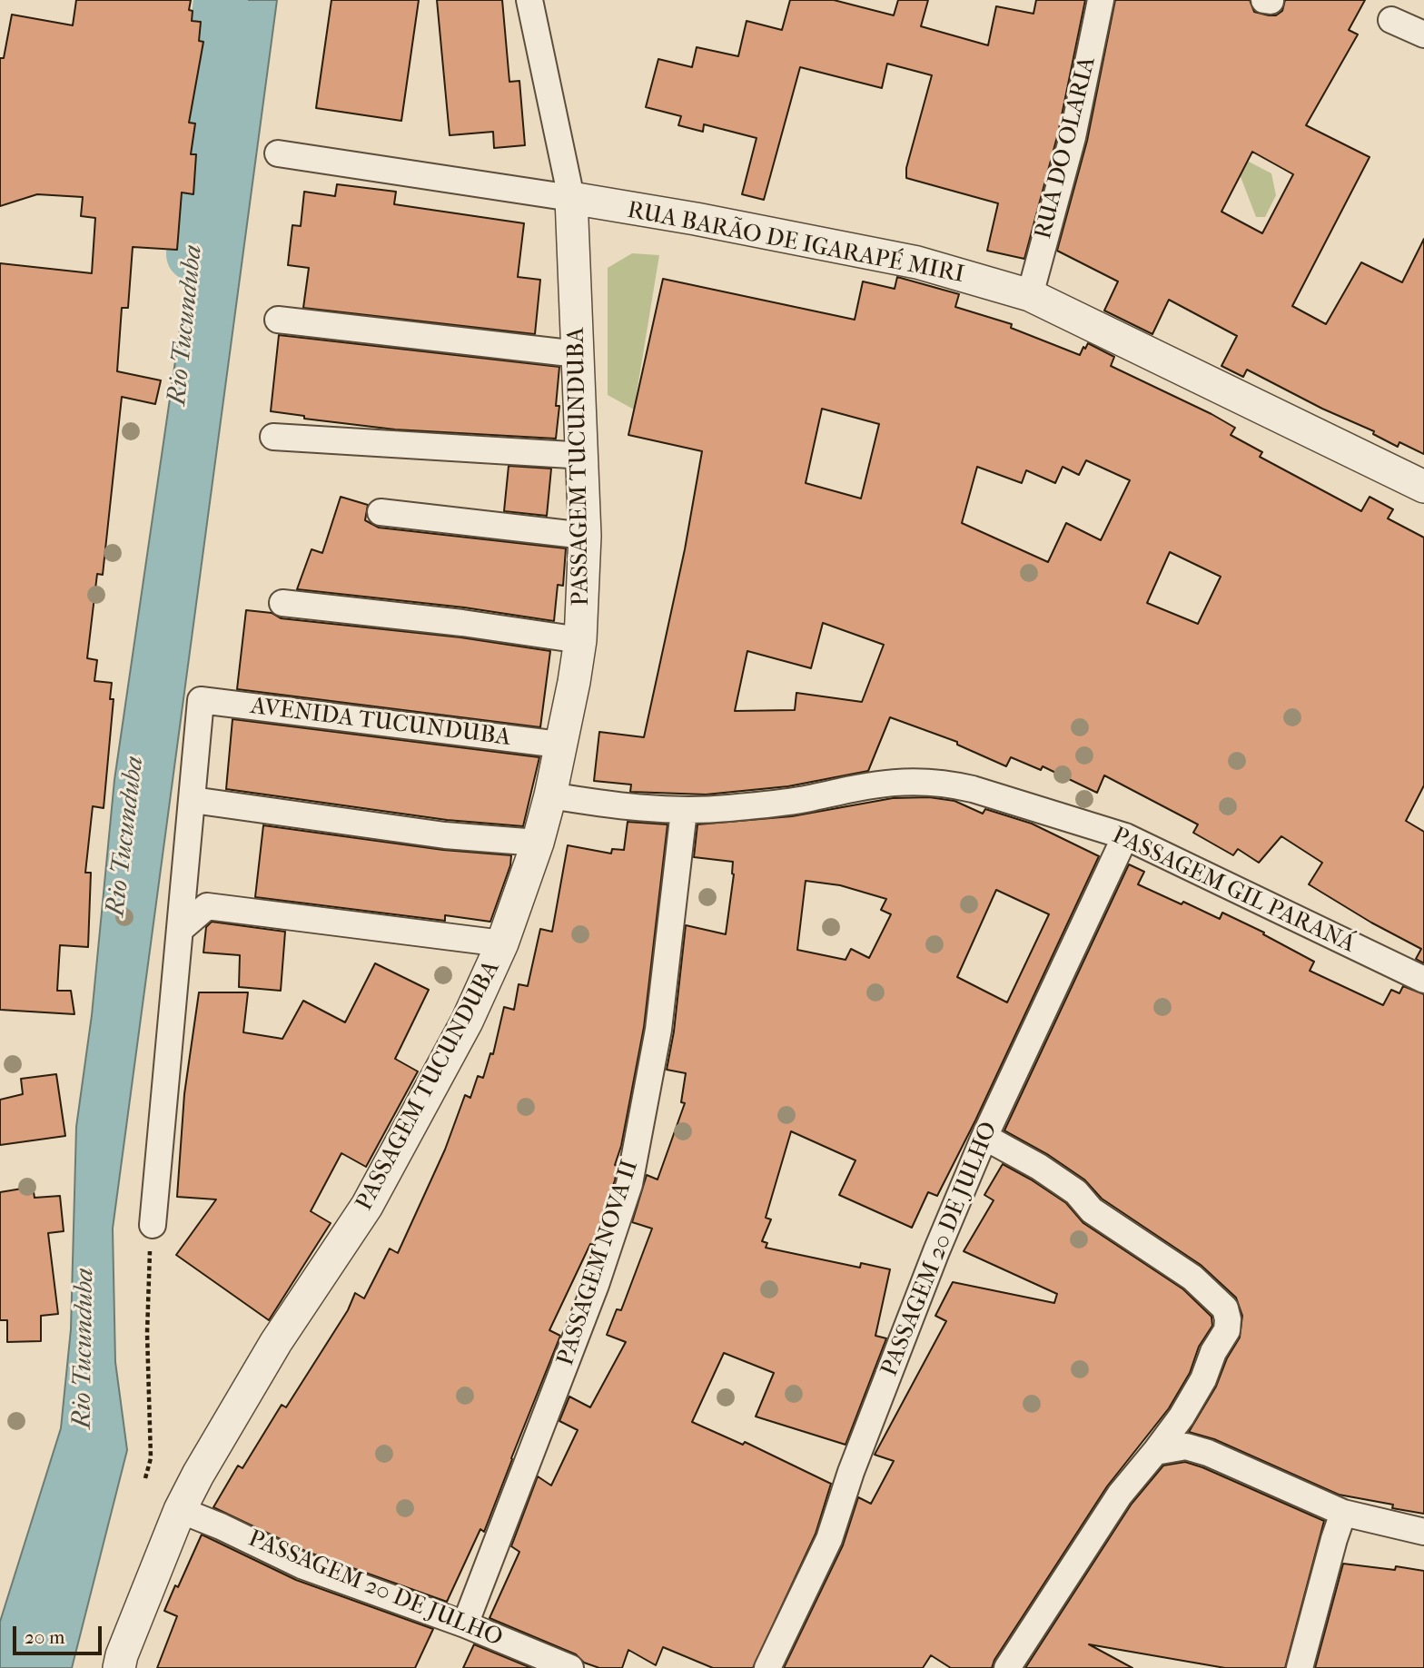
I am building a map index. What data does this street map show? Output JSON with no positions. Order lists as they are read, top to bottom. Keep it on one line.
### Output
{"streets":{"street":["RUA DO OLARIA","RUA BARÃO DE IGARAPÉ MIRI","PASSAGEM TUCUNDUBA","AVENIDA TUCUNDUBA","PASSAGEM GIL PARANÁ","PASSAGEM 20 DE JULHO","PASSAGEM NOVA II"]},"crossings":[["RUA DO OLARIA","RUA BARÃO DE IGARAPÉ MIRI"],["RUA BARÃO DE IGARAPÉ MIRI","PASSAGEM TUCUNDUBA"],["PASSAGEM TUCUNDUBA","AVENIDA TUCUNDUBA"],["PASSAGEM TUCUNDUBA","PASSAGEM GIL PARANÁ"],["PASSAGEM TUCUNDUBA","PASSAGEM 20 DE JULHO"],["PASSAGEM GIL PARANÁ","PASSAGEM 20 DE JULHO"],["PASSAGEM GIL PARANÁ","PASSAGEM NOVA II"],["PASSAGEM 20 DE JULHO","PASSAGEM NOVA II"]],"water":["Rio Tucunduba"],"scale_bar":"20 m"}
